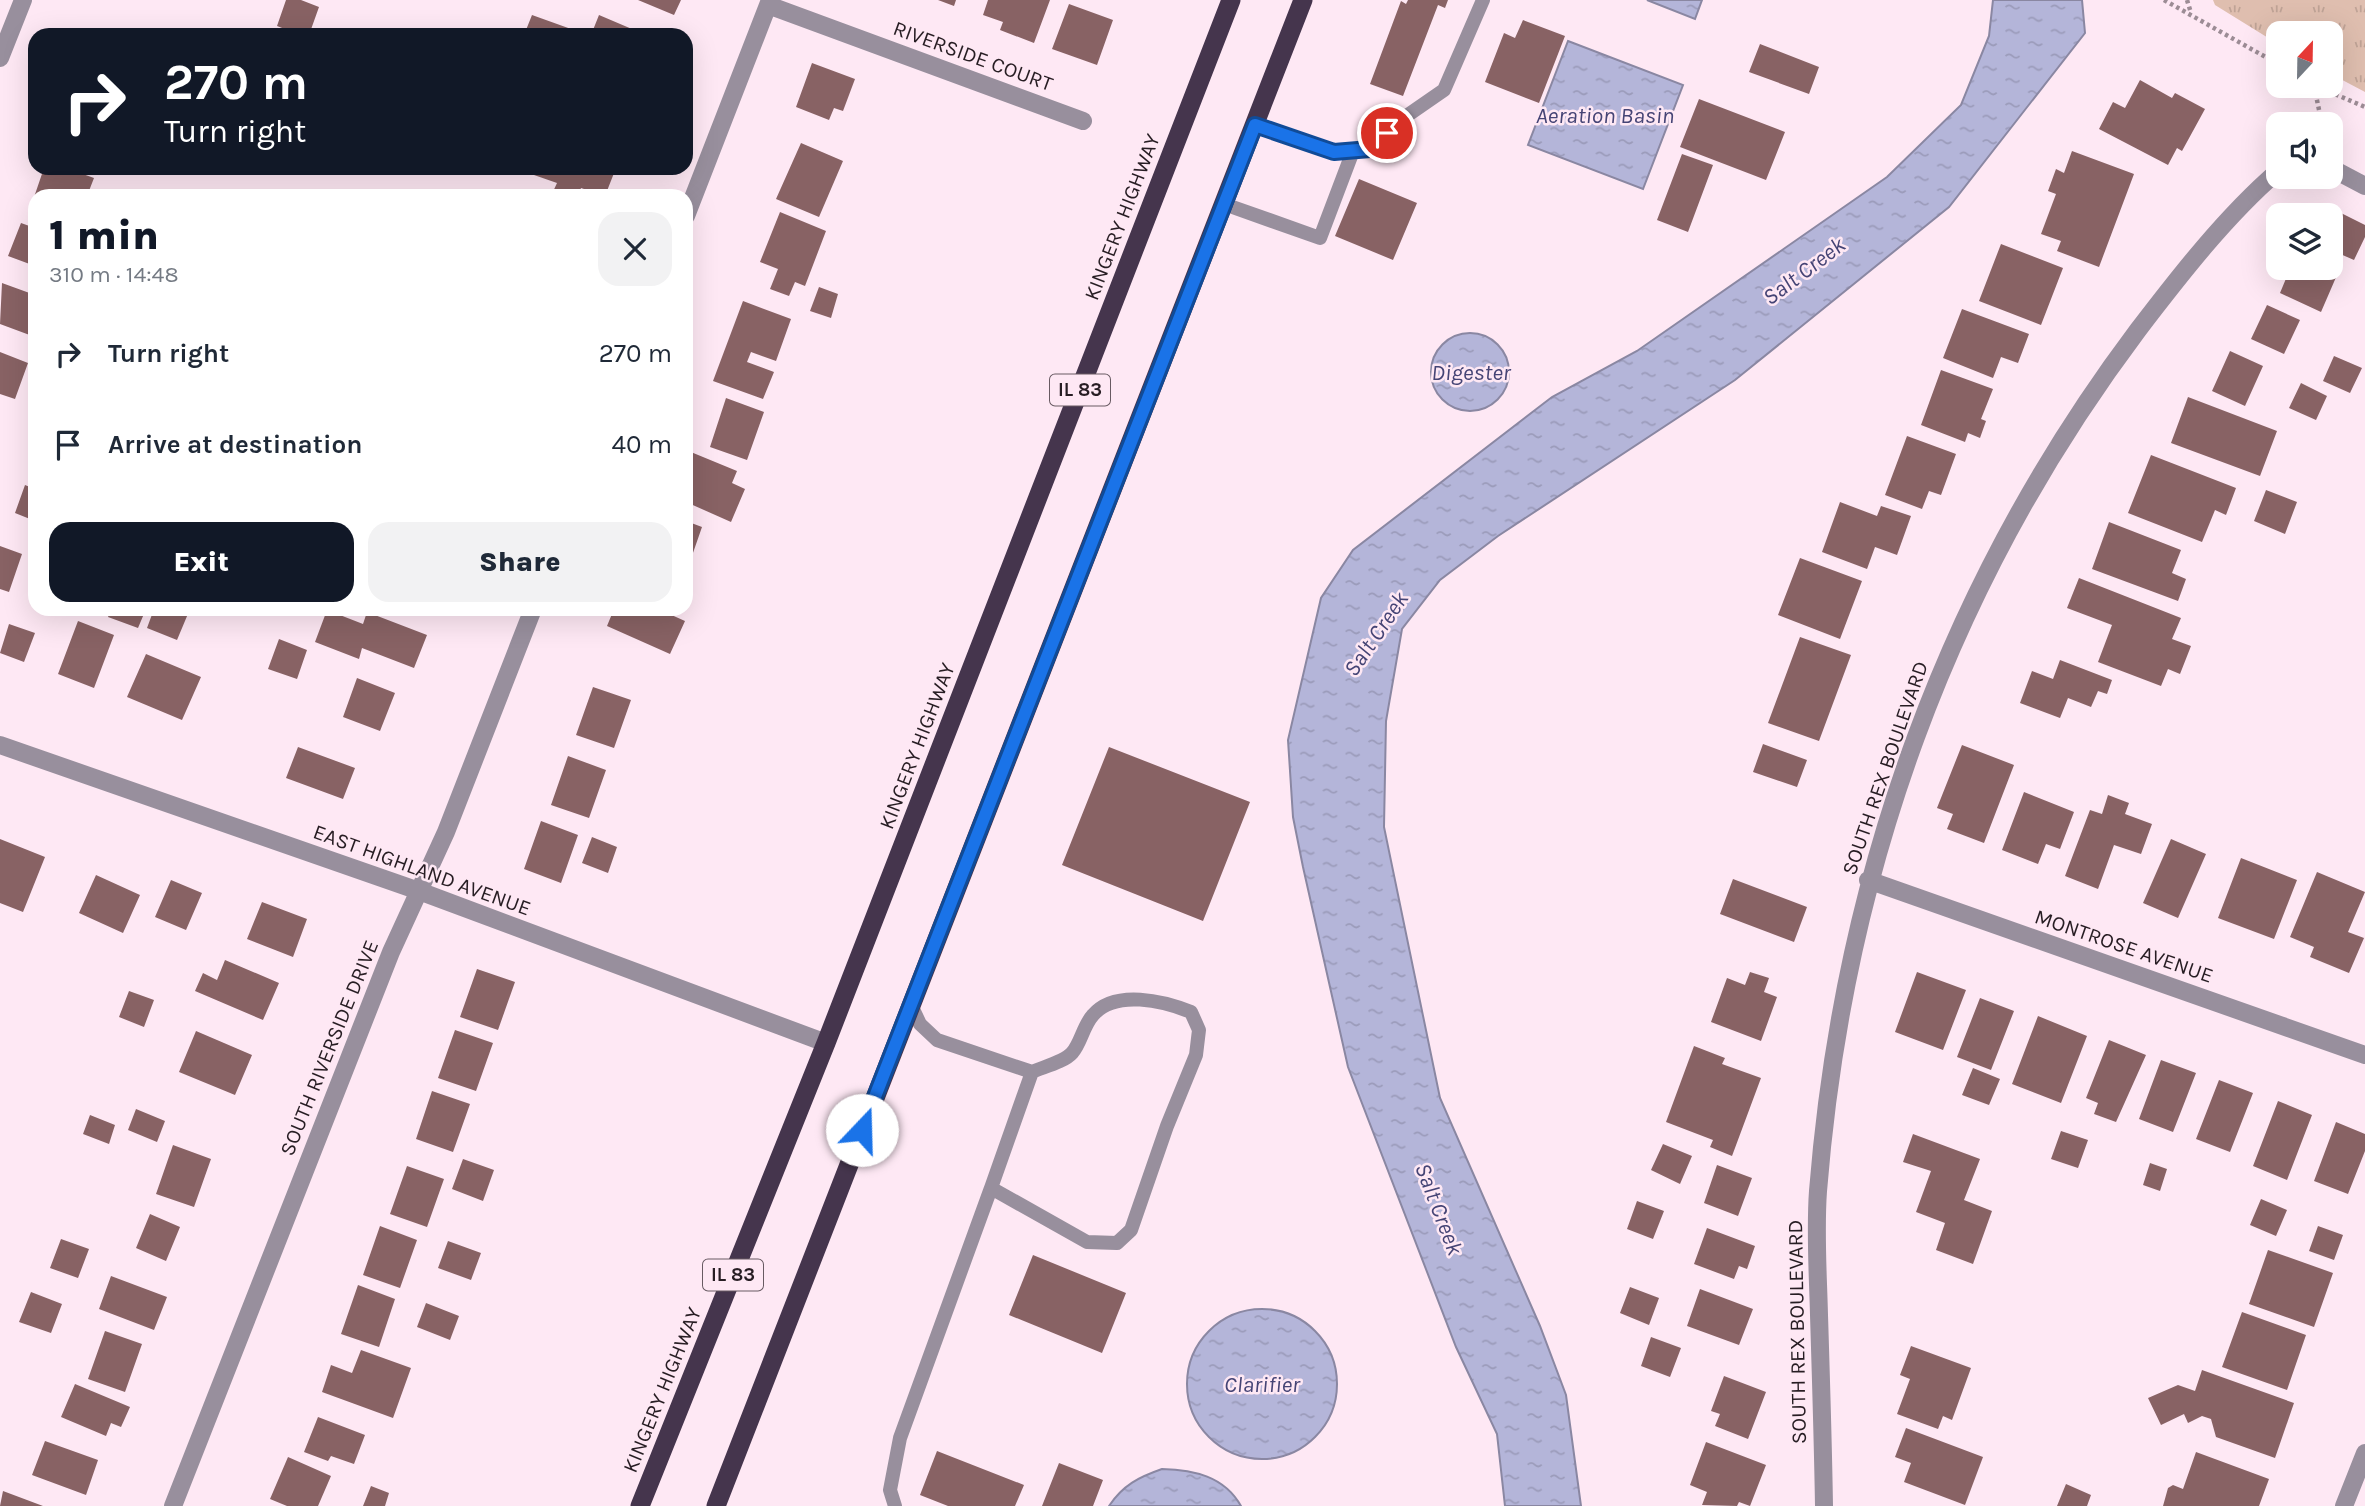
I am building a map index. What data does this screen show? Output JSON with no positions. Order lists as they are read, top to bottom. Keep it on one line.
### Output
{"streets":{"highway":["KINGERY HIGHWAY","IL 83"],"street":["RIVERSIDE COURT","SOUTH REX BOULEVARD","EAST HIGHLAND AVENUE","MONTROSE AVENUE","SOUTH RIVERSIDE DRIVE"]},"crossings":[["KINGERY HIGHWAY","EAST HIGHLAND AVENUE"],["SOUTH REX BOULEVARD","MONTROSE AVENUE"],["EAST HIGHLAND AVENUE","SOUTH RIVERSIDE DRIVE"]],"water":["Aeration Basin","Salt Creek","Digester","Clarifier"],"north":"top","page":{"turn":["270 m","Turn right"],"heading":["1 min","310 m · 14:48"],"list":[{"name":"Turn right","value":"270 m"},{"name":"Arrive at destination","value":"40 m"}],"buttons":["Exit","Share"]}}
